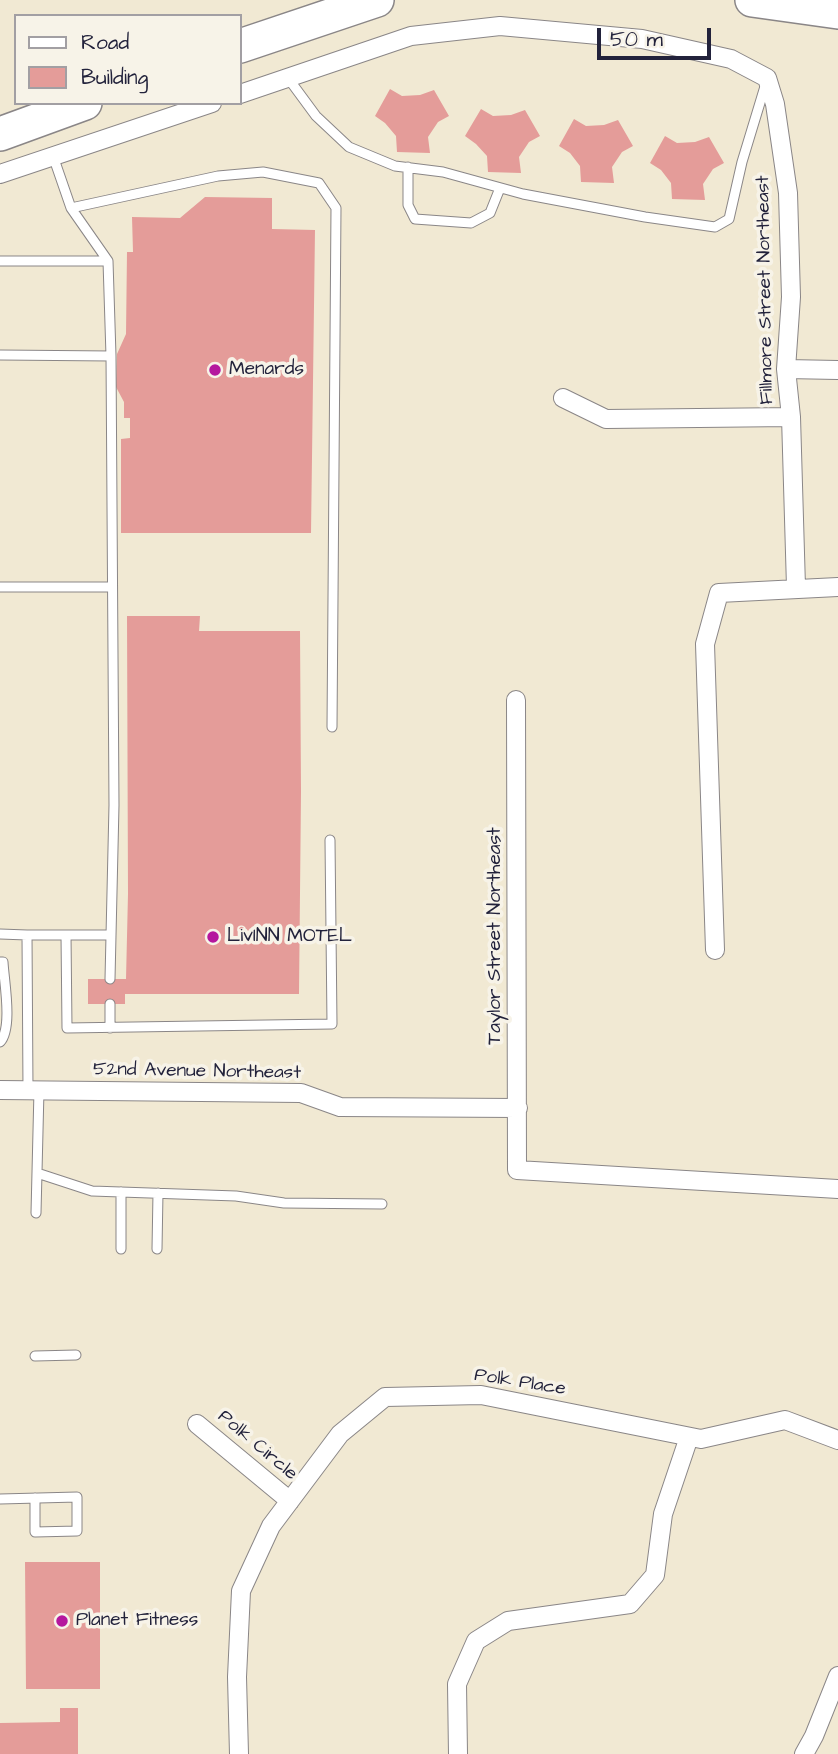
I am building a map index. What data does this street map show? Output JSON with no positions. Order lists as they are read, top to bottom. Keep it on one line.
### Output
{"streets":{"street":["Fillmore Street Northeast","Taylor Street Northeast","52nd Avenue Northeast","Polk Place","Polk Circle"]},"crossings":[["Taylor Street Northeast","52nd Avenue Northeast"],["Polk Place","Polk Circle"]],"places":["Menards","LivINN MOTEL","Planet Fitness"],"legend":["Road","Building"],"scale_bar":"50 m"}
